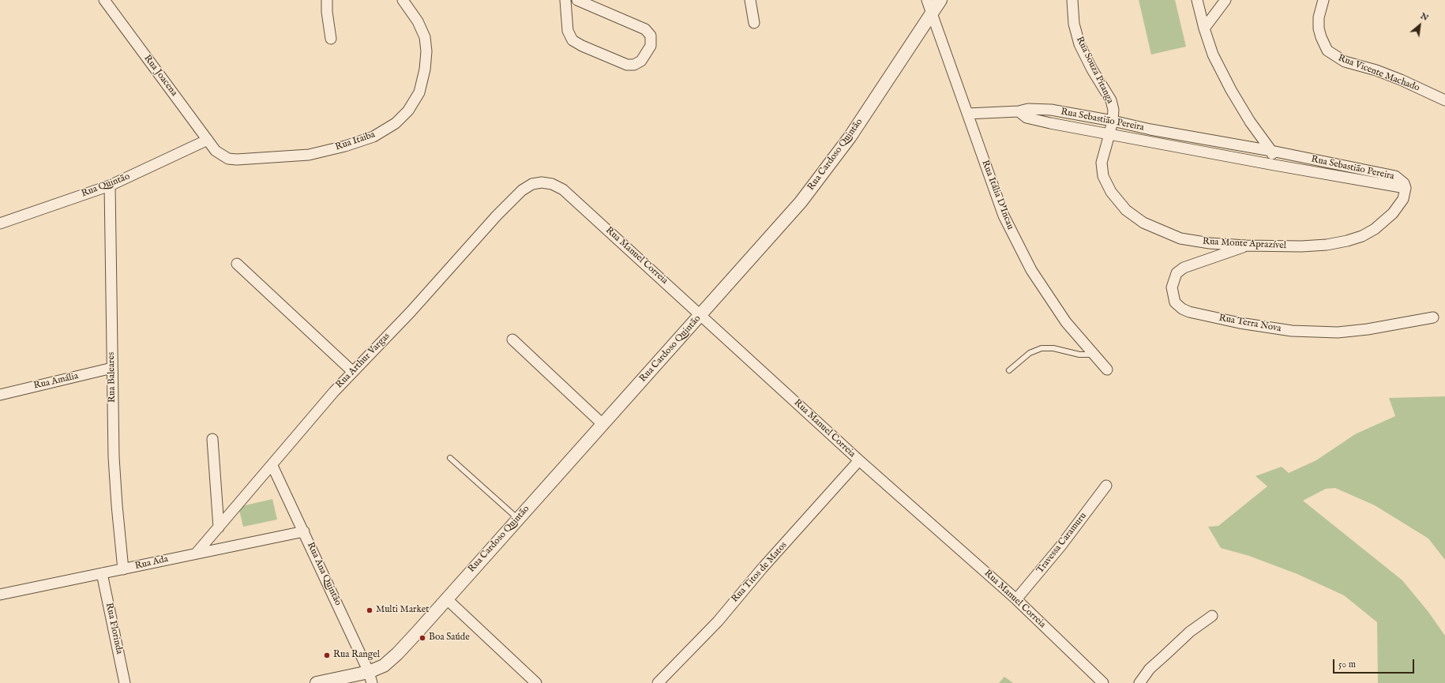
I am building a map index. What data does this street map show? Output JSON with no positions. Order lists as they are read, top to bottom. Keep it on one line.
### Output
{"streets":{"street":["Rua Souza Pitanga","Rua Vicente Machado","Rua Joacena","Rua Sebastião Pereira","Rua Itaiba","Rua Cardoso Quintão","Rua Quintão","Rua Itália D'Incau","Rua Monte Aprazível","Rua Manuel Correia","Rua Terra Nova","Rua Arthur Vargas","Rua Baleares","Rua Amália","Travessa Caramuru","Rua Ada","Rua Titos de Matos","Rua Ana Quintão","Rua Florinda"]},"crossings":[["Rua Souza Pitanga","Rua Sebastião Pereira"],["Rua Souza Pitanga","Rua Monte Aprazível"],["Rua Joacena","Rua Itaiba"],["Rua Joacena","Rua Quintão"],["Rua Sebastião Pereira","Rua Itália D'Incau"],["Rua Sebastião Pereira","Rua Monte Aprazível"],["Rua Cardoso Quintão","Rua Itália D'Incau"],["Rua Cardoso Quintão","Rua Manuel Correia"],["Rua Cardoso Quintão","Rua Ana Quintão"],["Rua Quintão","Rua Baleares"],["Rua Monte Aprazível","Rua Terra Nova"],["Rua Manuel Correia","Rua Arthur Vargas"],["Rua Manuel Correia","Travessa Caramuru"],["Rua Manuel Correia","Rua Titos de Matos"],["Rua Arthur Vargas","Rua Ada"],["Rua Arthur Vargas","Rua Ana Quintão"],["Rua Baleares","Rua Amália"],["Rua Baleares","Rua Ada"],["Rua Ada","Rua Ana Quintão"],["Rua Ada","Rua Florinda"]],"places":["Multi Market","Boa Saúde","Rua Rangel"],"scale_bar":"50 m","north":"top right"}
